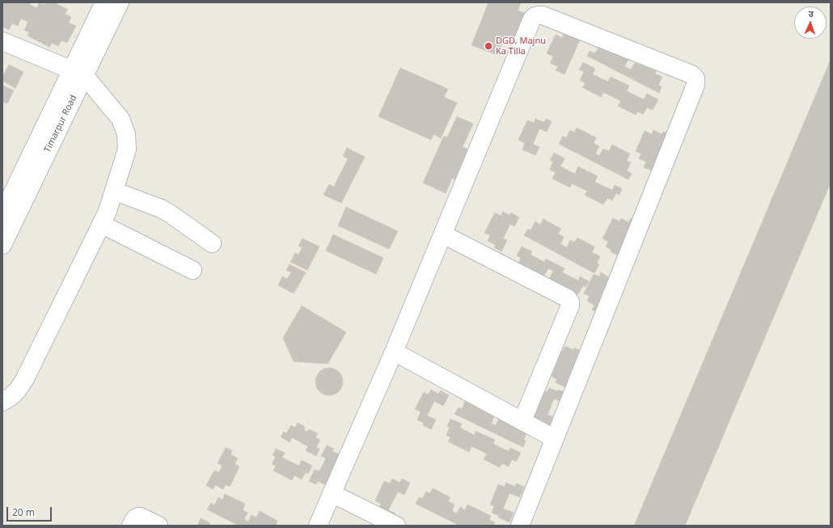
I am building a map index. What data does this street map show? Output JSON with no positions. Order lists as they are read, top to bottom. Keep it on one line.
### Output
{"streets":{"street":["Timarpur Road"]},"places":["DGD, Majnu Ka Tilla"],"scale_bar":"20 m","north":"top"}
